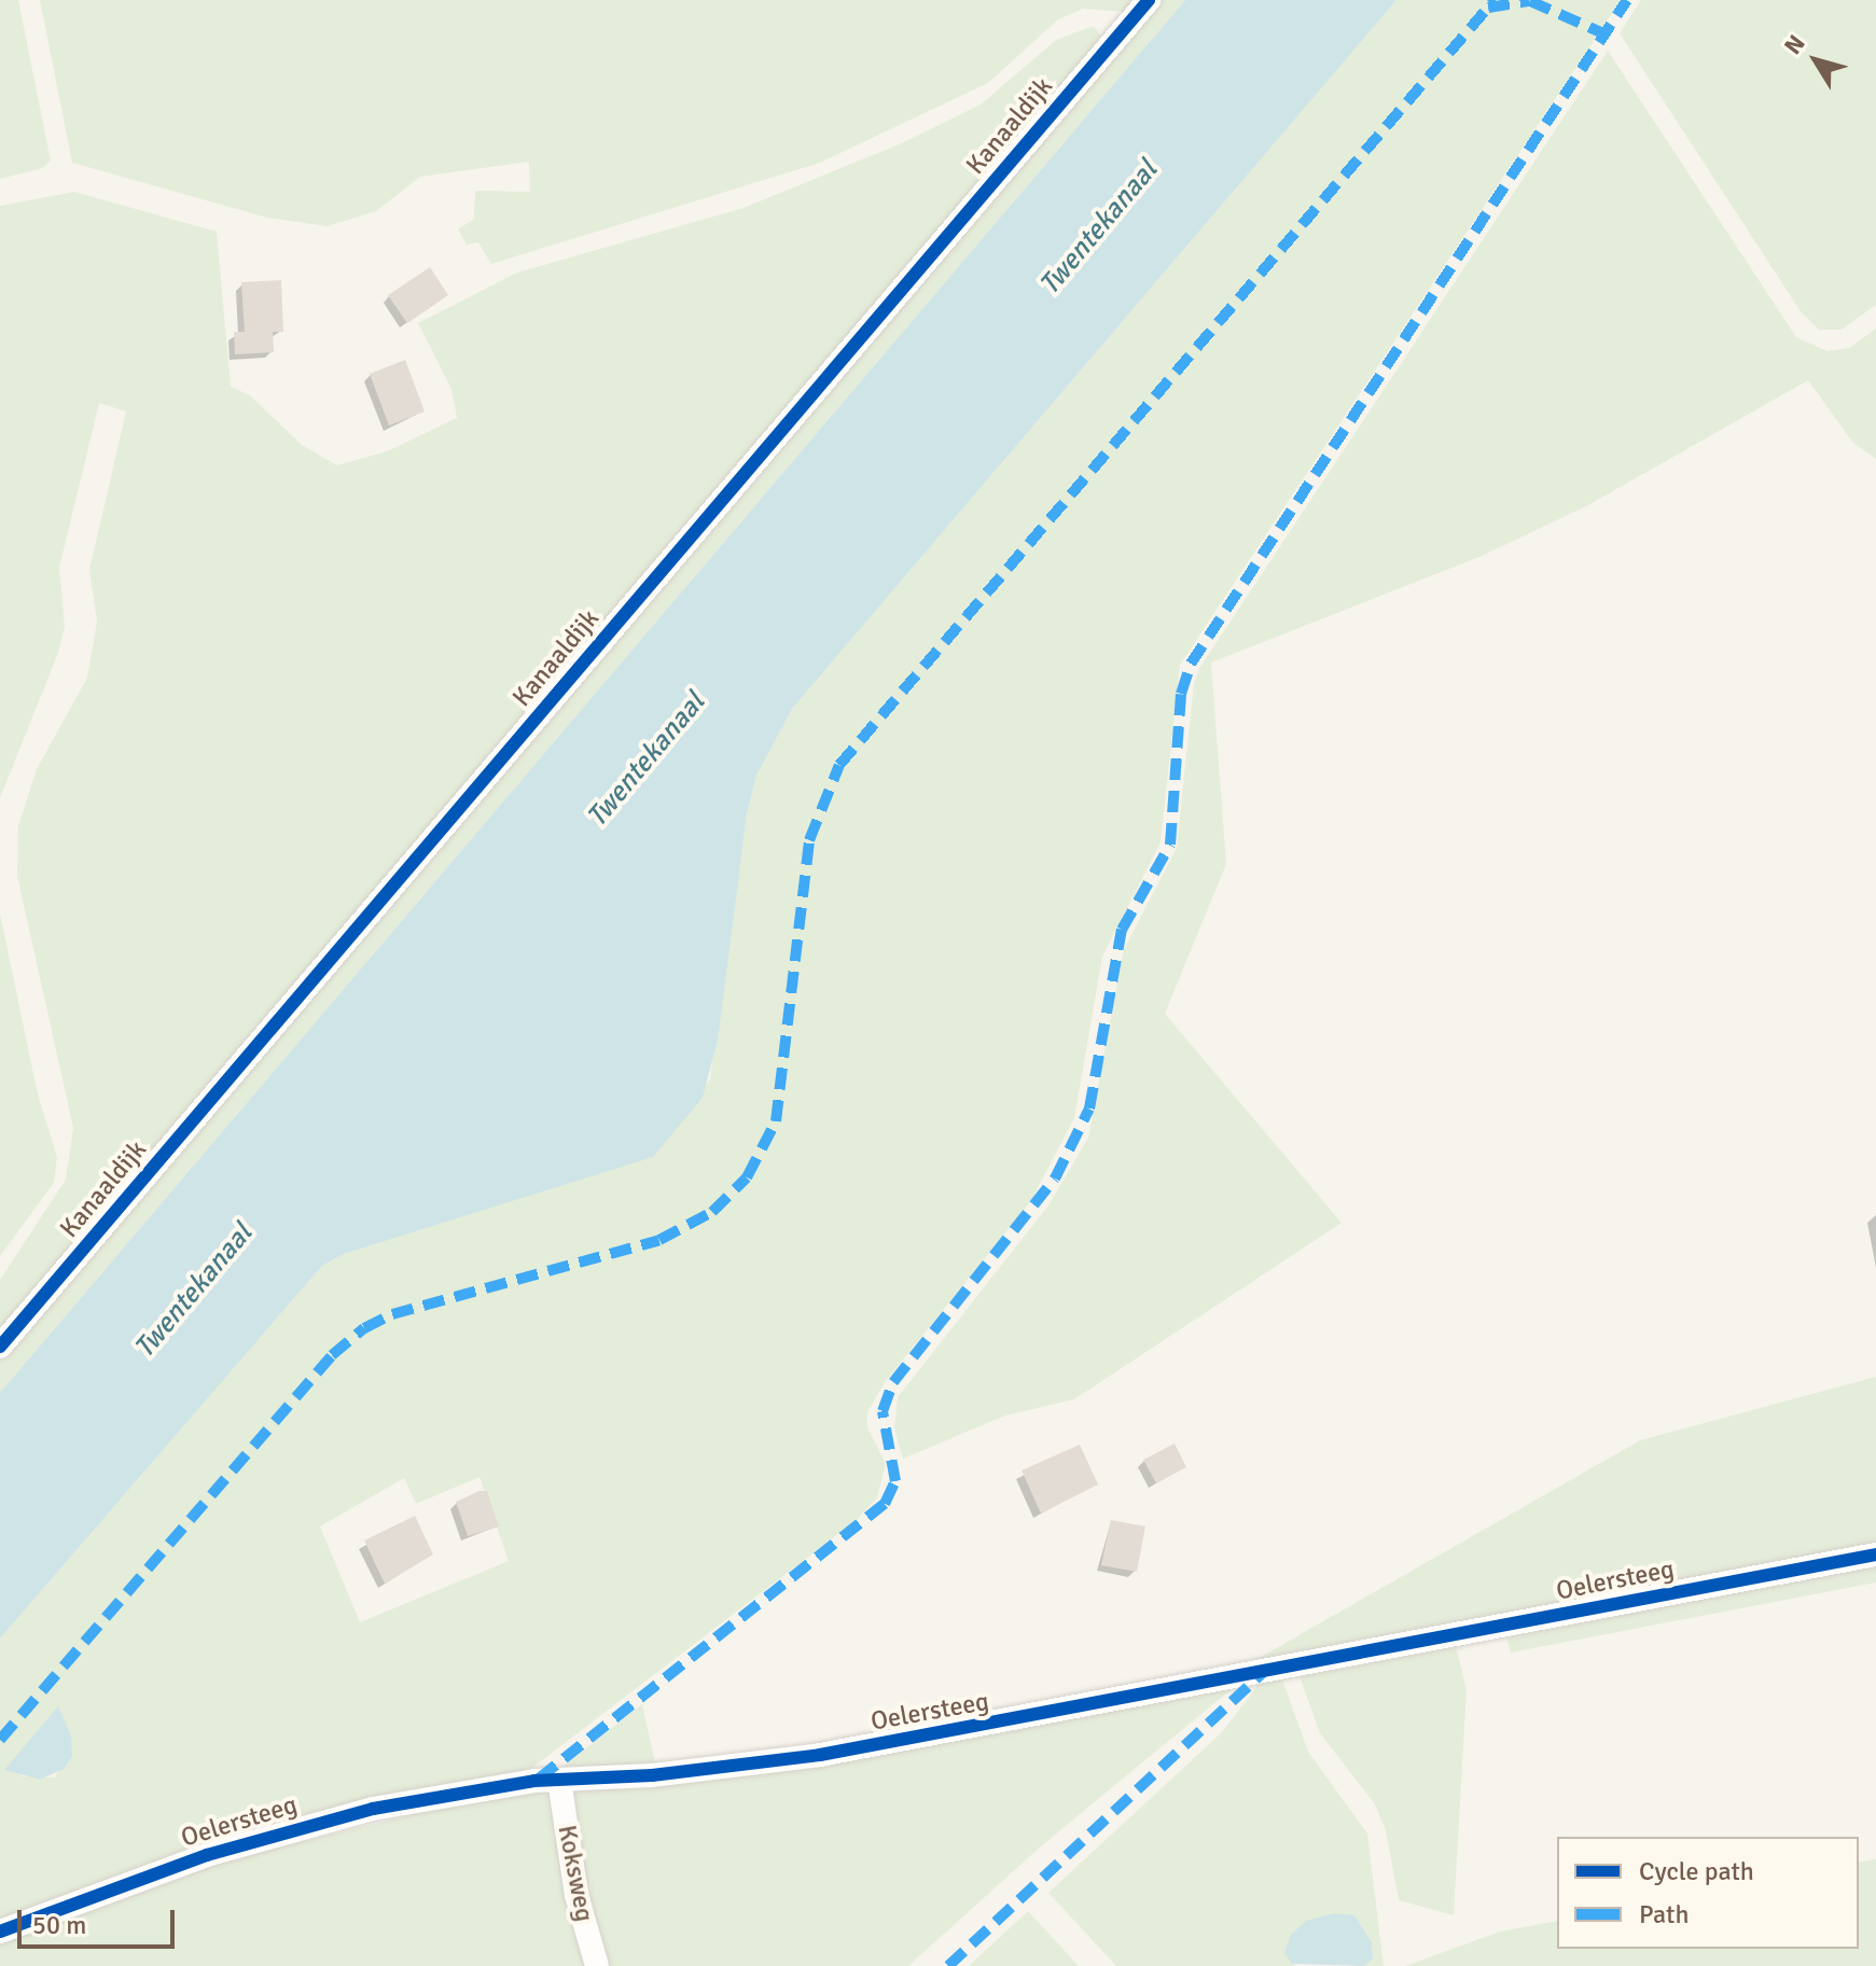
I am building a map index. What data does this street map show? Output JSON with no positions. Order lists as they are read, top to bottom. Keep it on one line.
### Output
{"streets":{"street":["Kanaaldijk","Oelersteeg","Koksweg"]},"crossings":[["Oelersteeg","Koksweg"]],"water":["Twentekanaal"],"legend":["Cycle path","Path"],"scale_bar":"50 m","north":"top left"}
